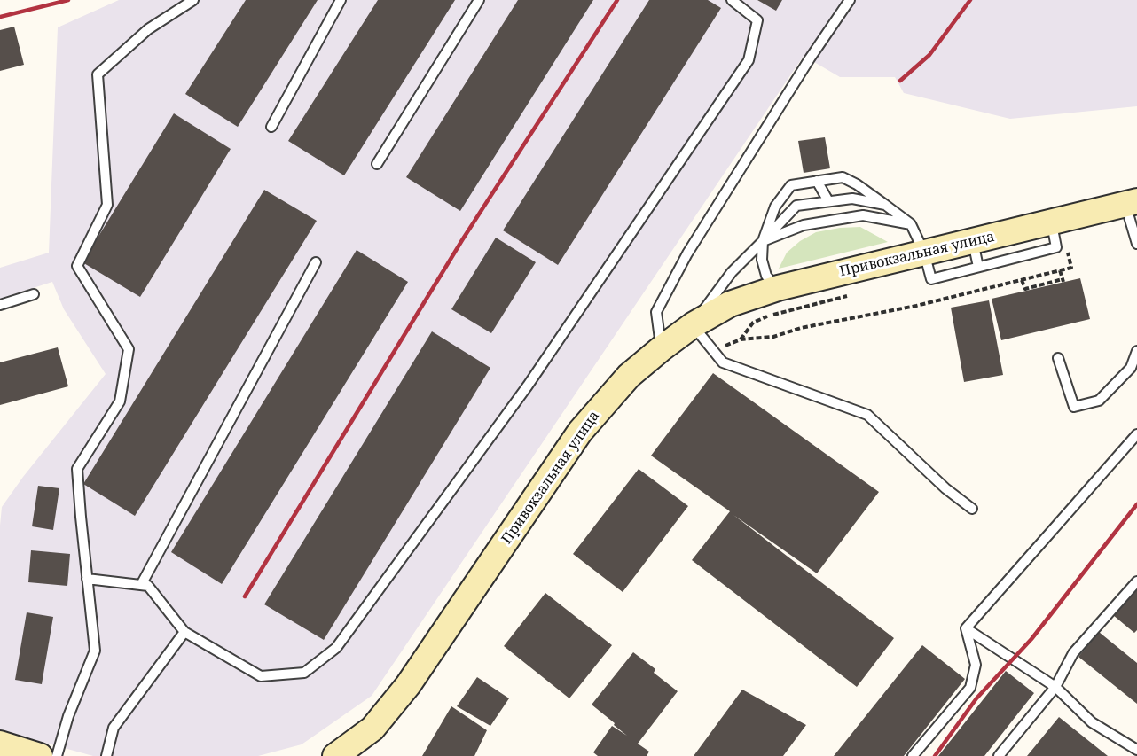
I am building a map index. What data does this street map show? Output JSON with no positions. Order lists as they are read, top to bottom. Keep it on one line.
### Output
{"streets":{"main road":["Привокзальная улица"]}}
